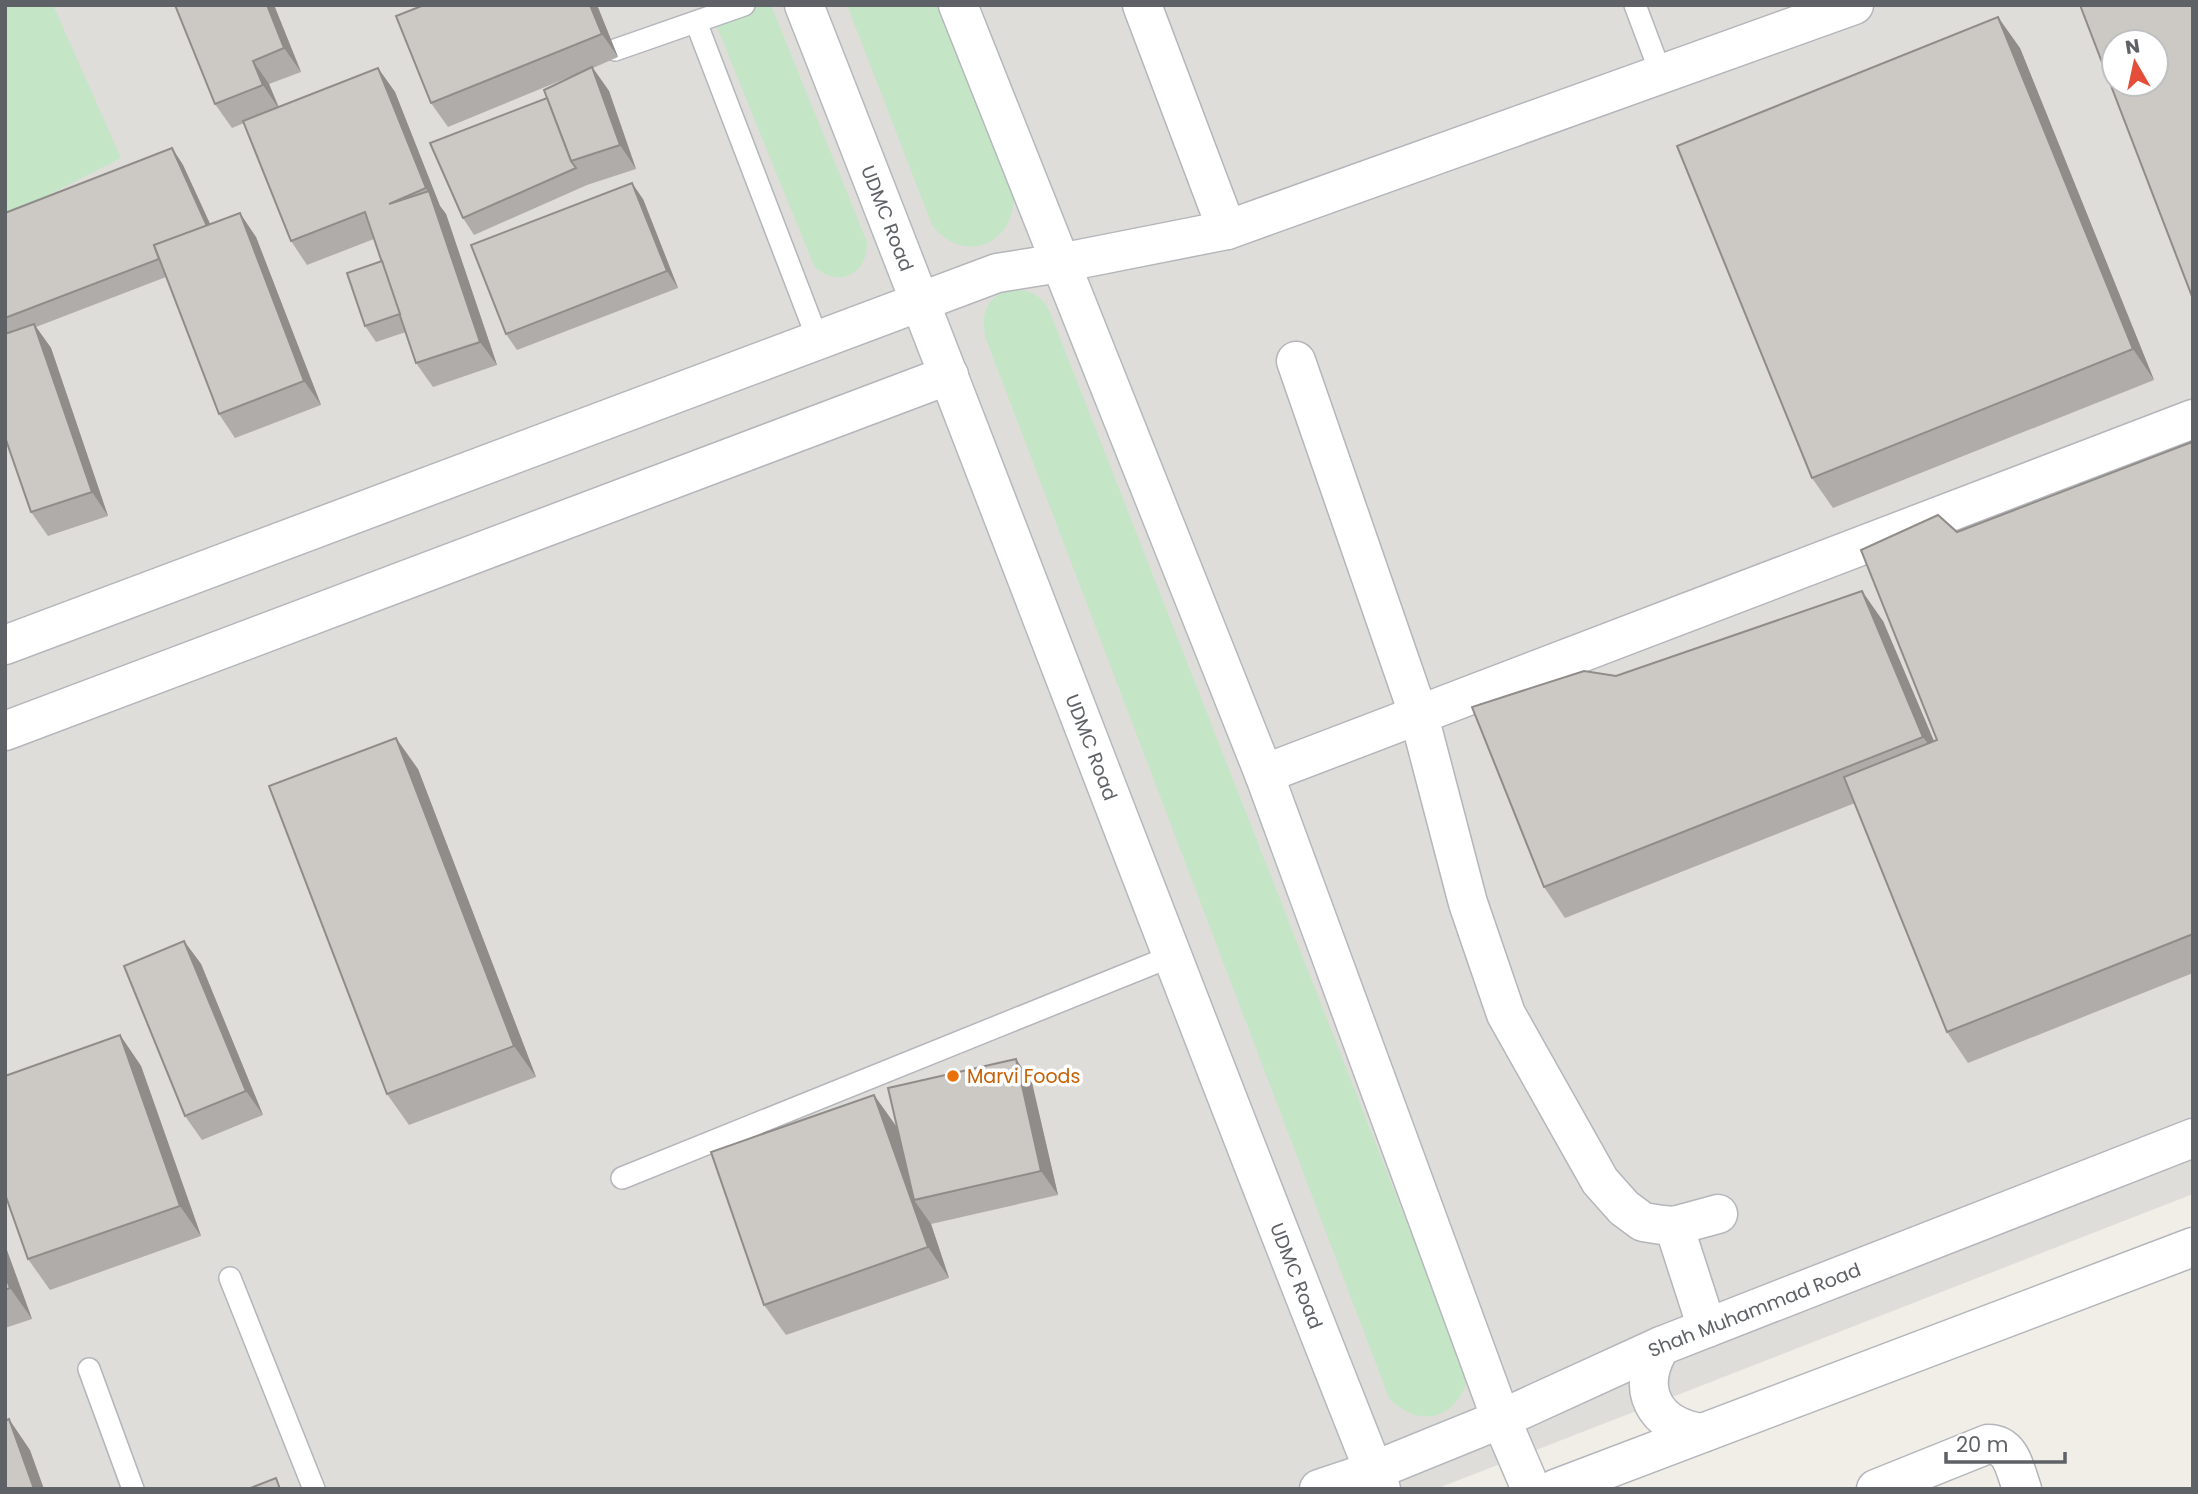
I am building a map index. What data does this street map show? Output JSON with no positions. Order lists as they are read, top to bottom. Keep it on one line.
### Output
{"streets":{"street":["UDMC Road","Shah Muhammad Road"]},"crossings":[["UDMC Road","Shah Muhammad Road"]],"places":["Marvi Foods"],"scale_bar":"20 m","north":"top"}
